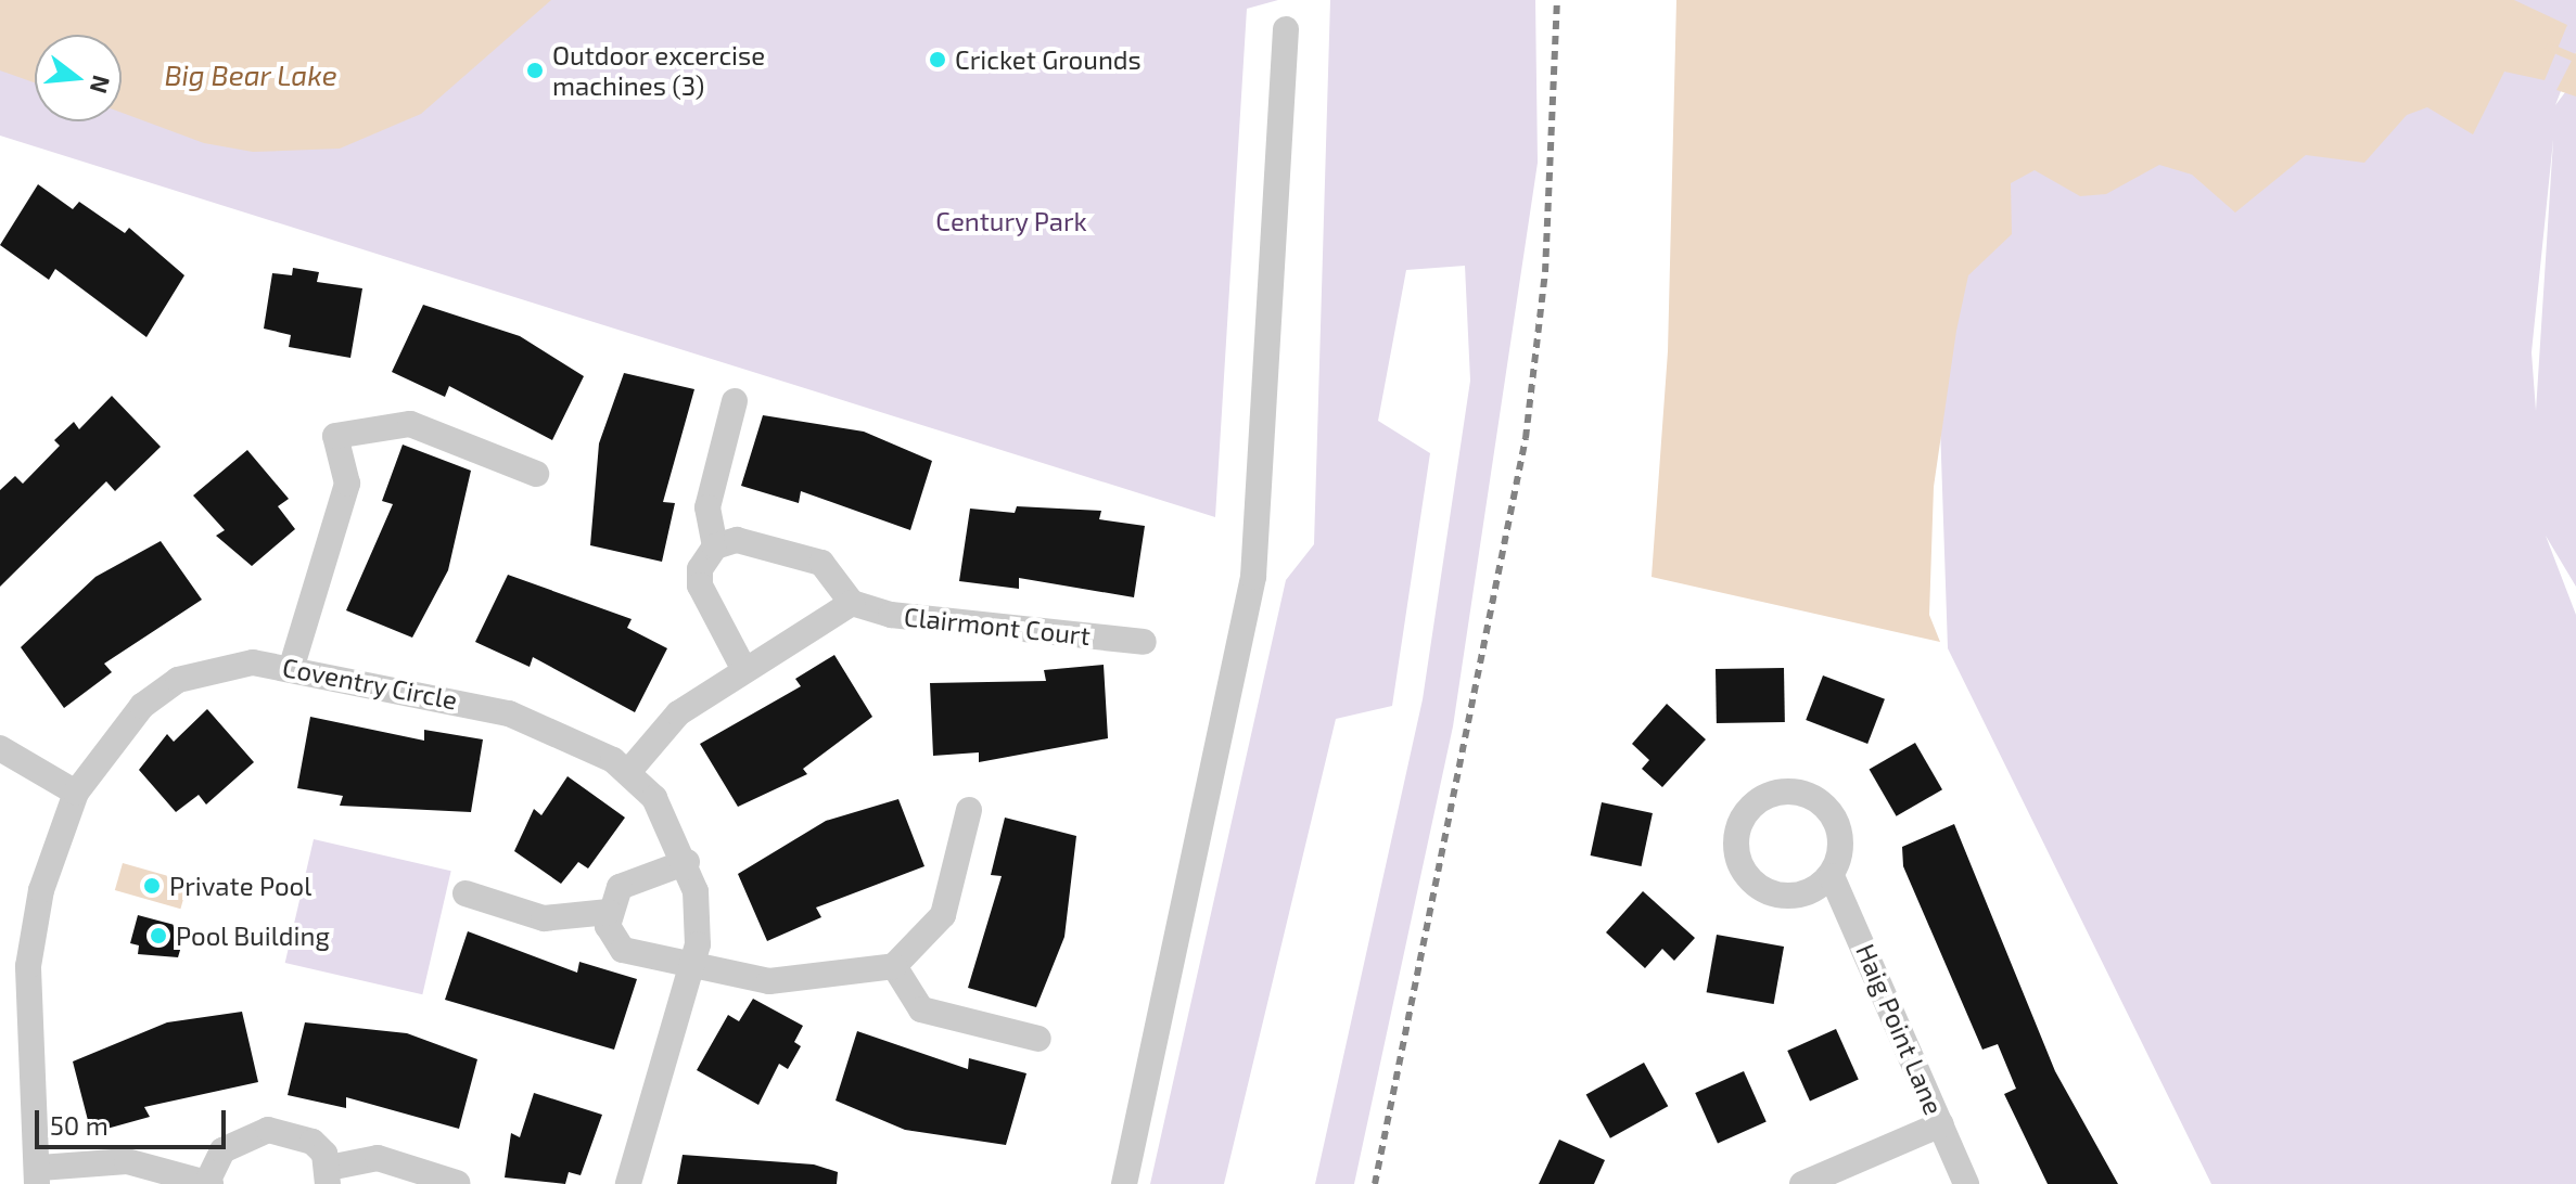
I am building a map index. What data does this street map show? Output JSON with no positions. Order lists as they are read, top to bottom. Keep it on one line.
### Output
{"streets":{"street":["Clairmont Court","Coventry Circle","Haig Point Lane"]},"water":["Big Bear Lake"],"parks":["Century Park"],"places":["Cricket Grounds","Outdoor excercise machines (3)","Private Pool","Pool Building"],"scale_bar":"50 m","north":"right"}
